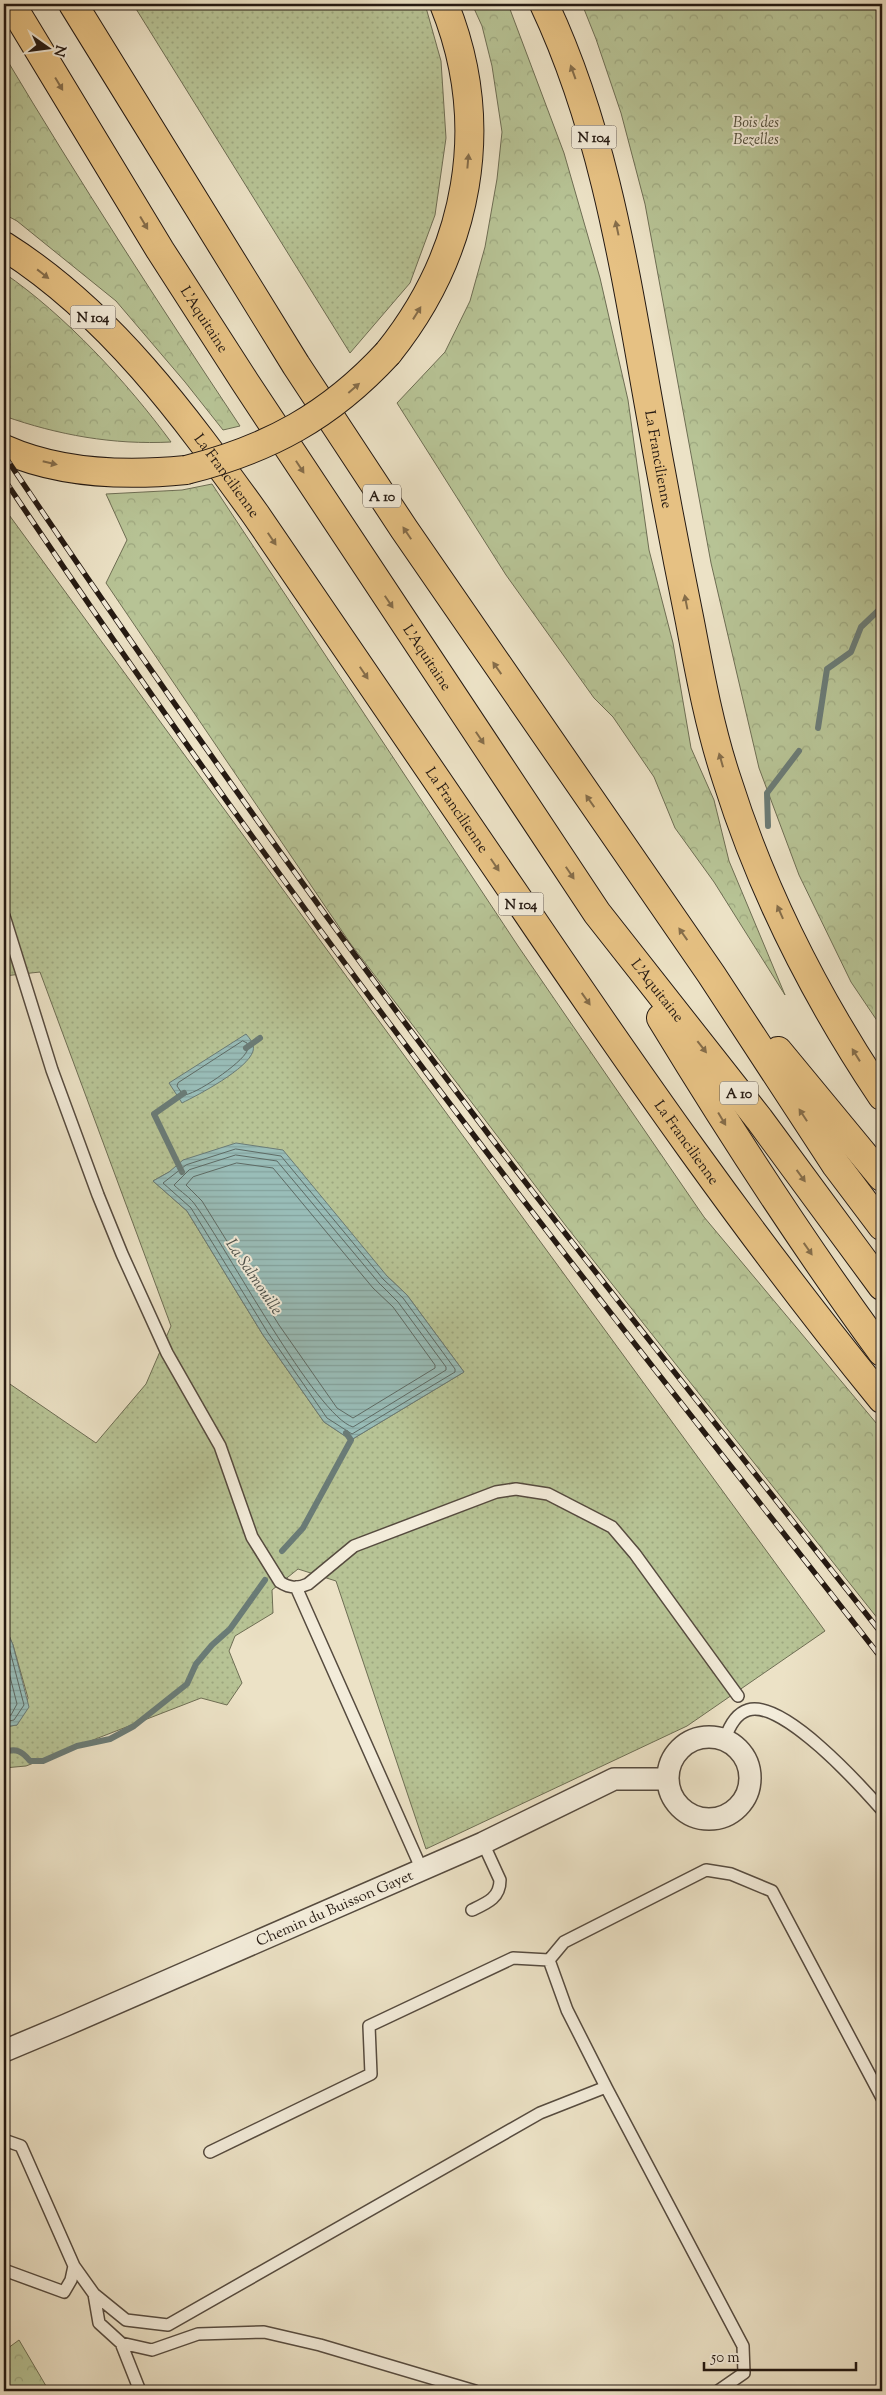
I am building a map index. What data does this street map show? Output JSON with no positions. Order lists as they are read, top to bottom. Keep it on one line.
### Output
{"streets":{"highway":["N 104","L'Aquitaine","La Francilienne","A 10"],"street":["Chemin du Buisson Gayet"]},"water":["La Salmouille"],"parks":["Bois des Bezelles"],"scale_bar":"50 m","north":"right"}
